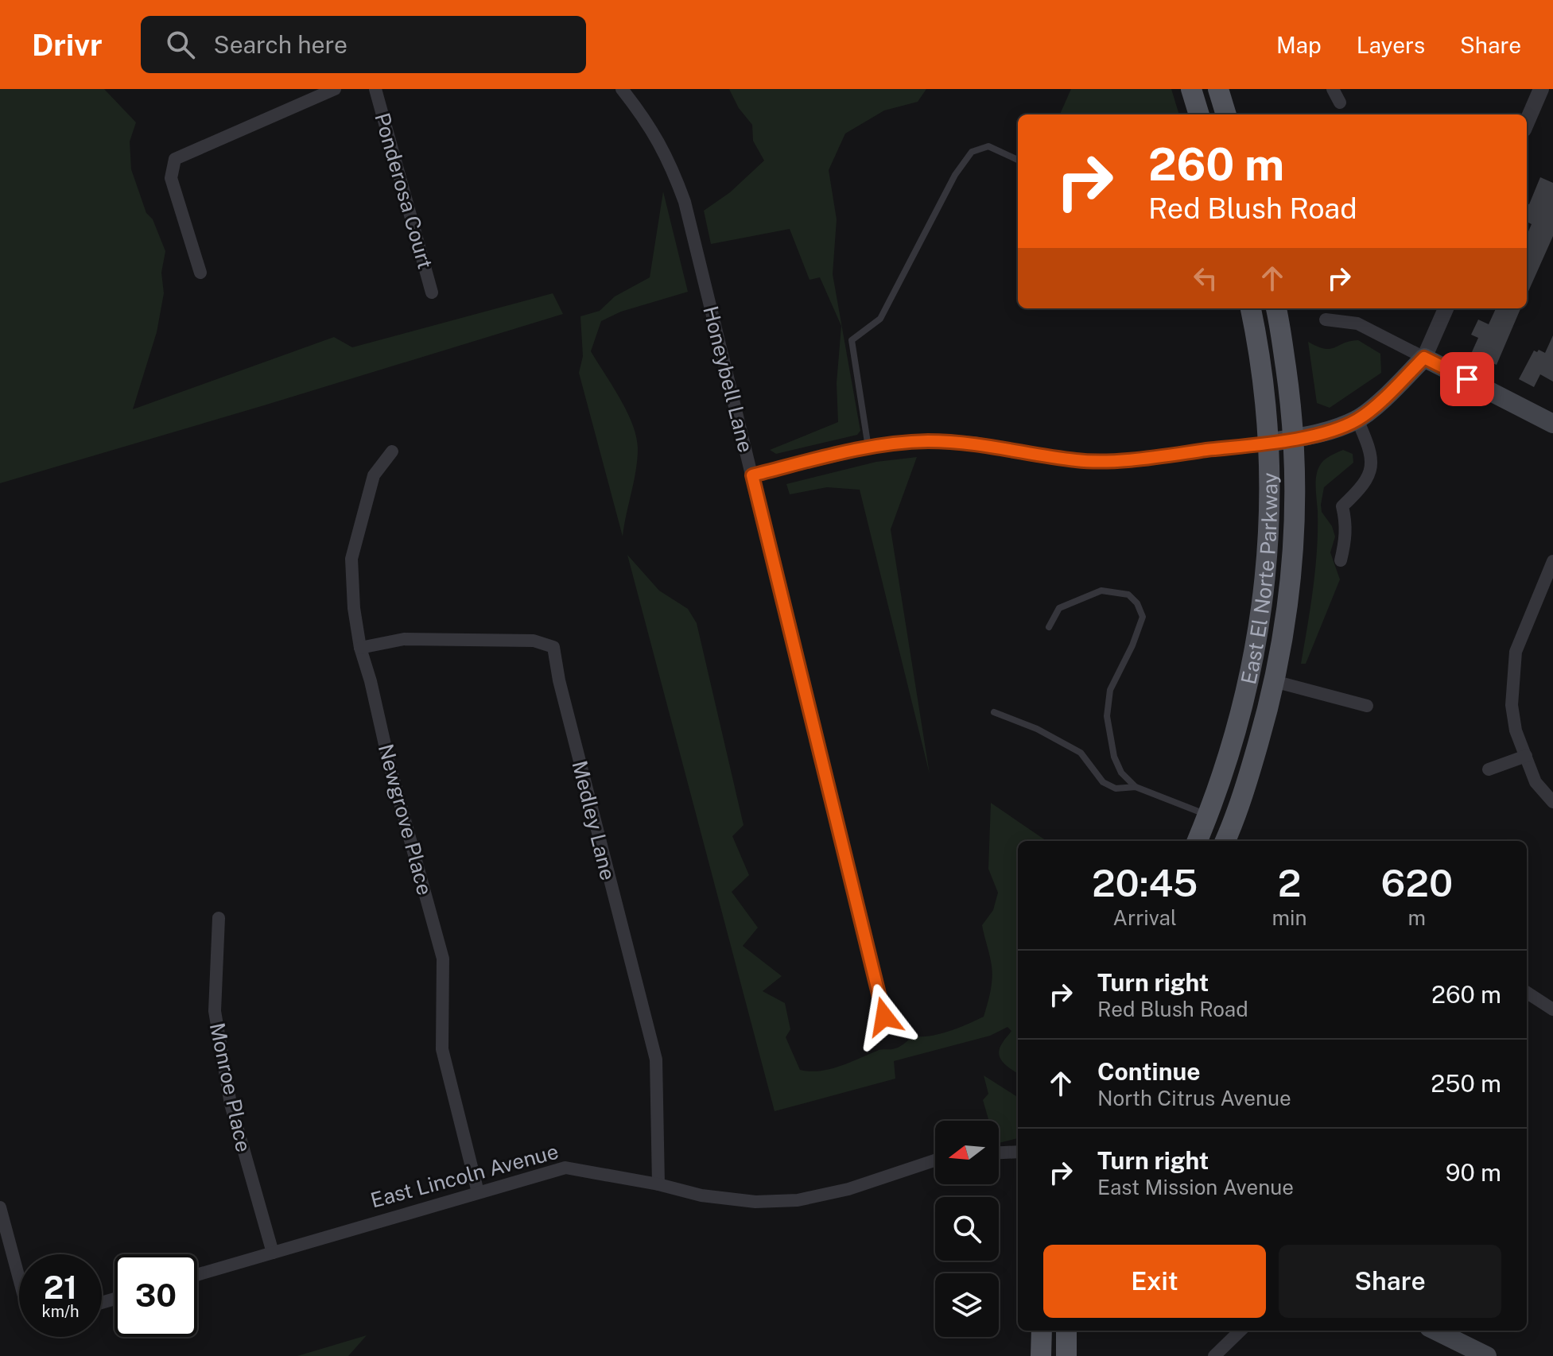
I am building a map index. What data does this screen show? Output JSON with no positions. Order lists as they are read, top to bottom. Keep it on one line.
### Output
{"streets":{"main road":["East El Norte Parkway"],"street":["Ponderosa Court","Honeybell Lane","Newgrove Place","Medley Lane","Monroe Place","East Lincoln Avenue"]},"crossings":[["Newgrove Place","Medley Lane"],["Newgrove Place","East Lincoln Avenue"],["Medley Lane","East Lincoln Avenue"],["Monroe Place","East Lincoln Avenue"]],"north":"left","page":{"header":"Drivr","search":"Search here","nav":["Map","Layers","Share"],"turn":["260 m","Red Blush Road"],"eta":["20:45","Arrival","2","min","620","m"],"list":[{"name":"Turn right","note":"Red Blush Road","value":"260 m"},{"name":"Continue","note":"North Citrus Avenue","value":"250 m"},{"name":"Turn right","note":"East Mission Avenue","value":"90 m"}],"buttons":["Exit","Share"],"speed":"21 km/h","limit":"30"}}
